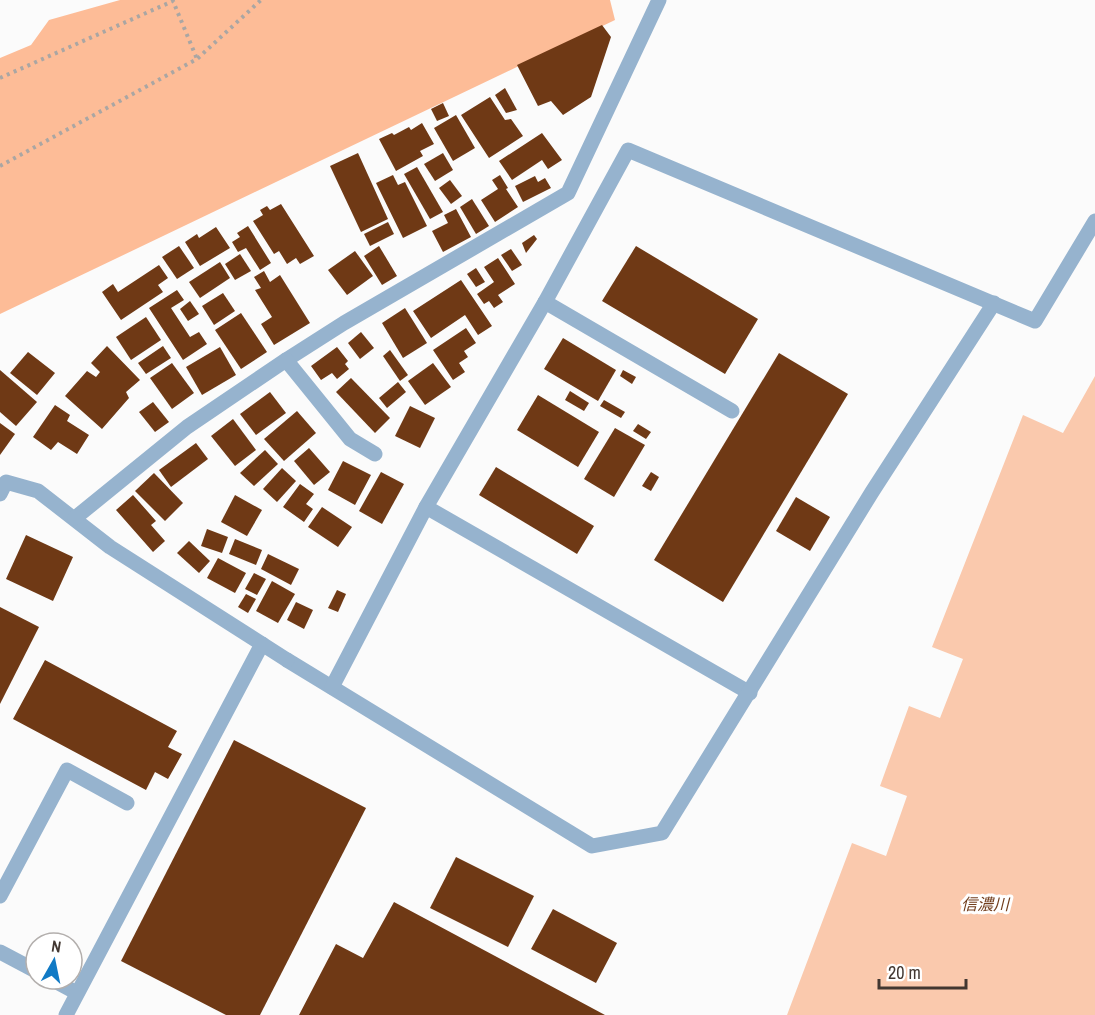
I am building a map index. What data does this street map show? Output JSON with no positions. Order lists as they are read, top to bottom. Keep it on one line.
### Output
{"water":["信濃川"],"scale_bar":"20 m","north":"top"}
